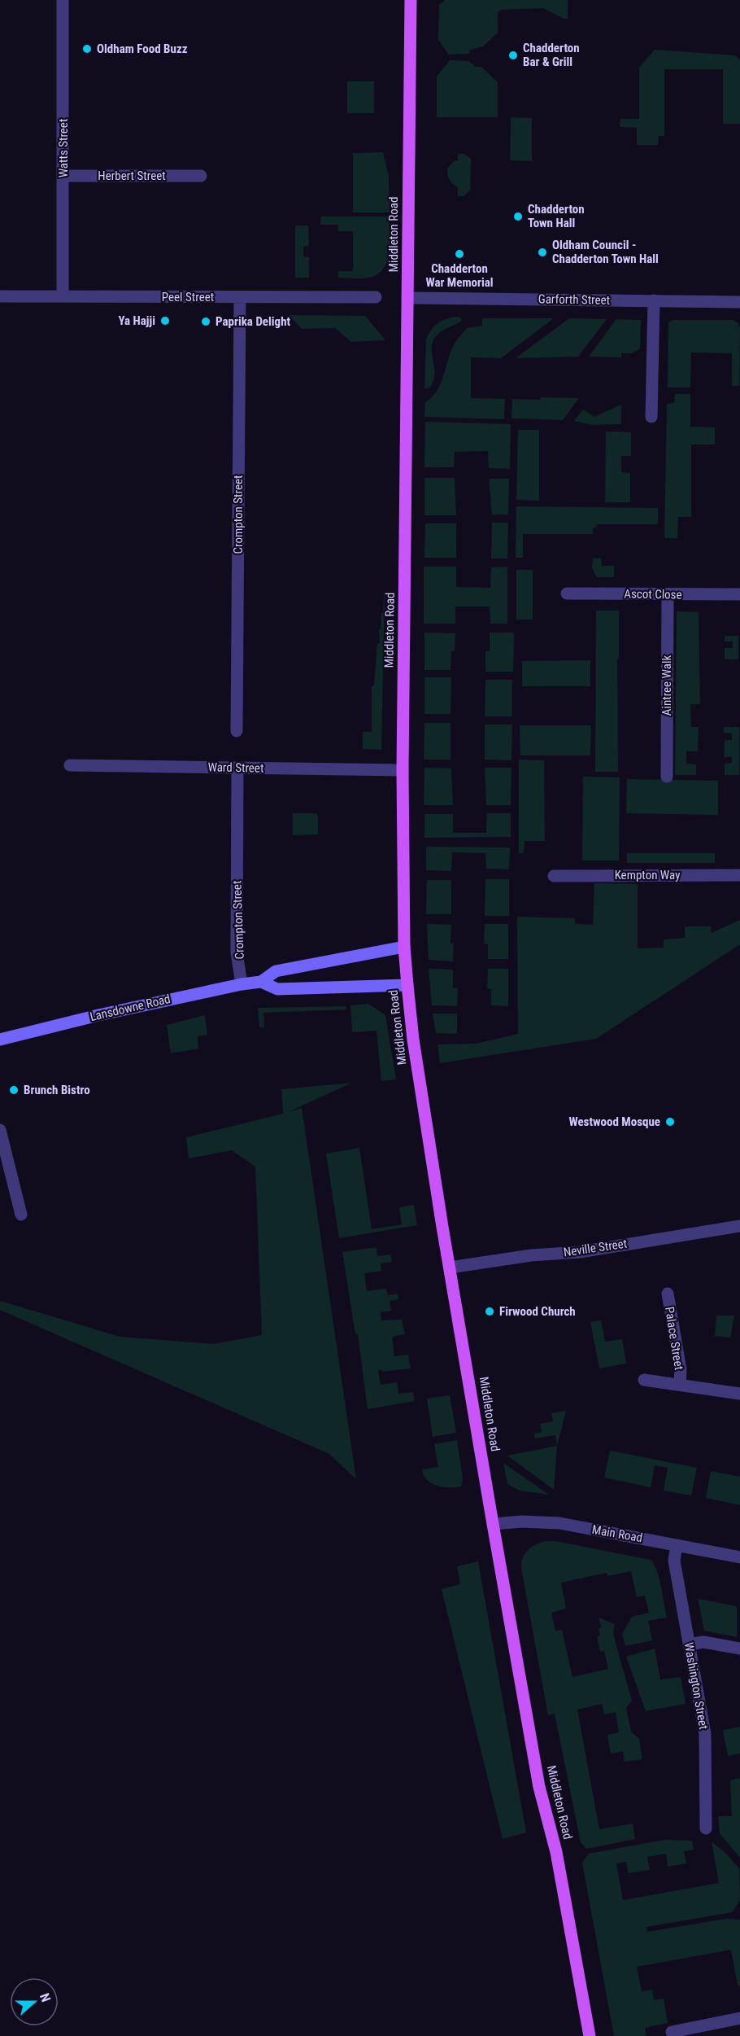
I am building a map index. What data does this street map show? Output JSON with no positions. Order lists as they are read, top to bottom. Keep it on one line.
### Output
{"streets":{"main road":["Middleton Road","Lansdowne Road"],"street":["Watts Street","Herbert Street","Peel Street","Garforth Street","Crompton Street","Ascot Close","Aintree Walk","Ward Street","Kempton Way","Neville Street","Palace Street","Main Road","Washington Street"]},"crossings":[["Watts Street","Herbert Street"],["Watts Street","Peel Street"],["Middleton Road","Garforth Street"],["Middleton Road","Ward Street"],["Middleton Road","Lansdowne Road"],["Middleton Road","Neville Street"],["Middleton Road","Main Road"],["Peel Street","Crompton Street"],["Crompton Street","Ward Street"],["Crompton Street","Lansdowne Road"],["Ascot Close","Aintree Walk"],["Main Road","Washington Street"]],"places":["Oldham Food Buzz","Chadderton Bar & Grill","Chadderton Town Hall","Oldham Council - Chadderton Town Hall","Chadderton War Memorial","Ya Hajji","Paprika Delight","Brunch Bistro","Westwood Mosque","Firwood Church"],"north":"right"}
